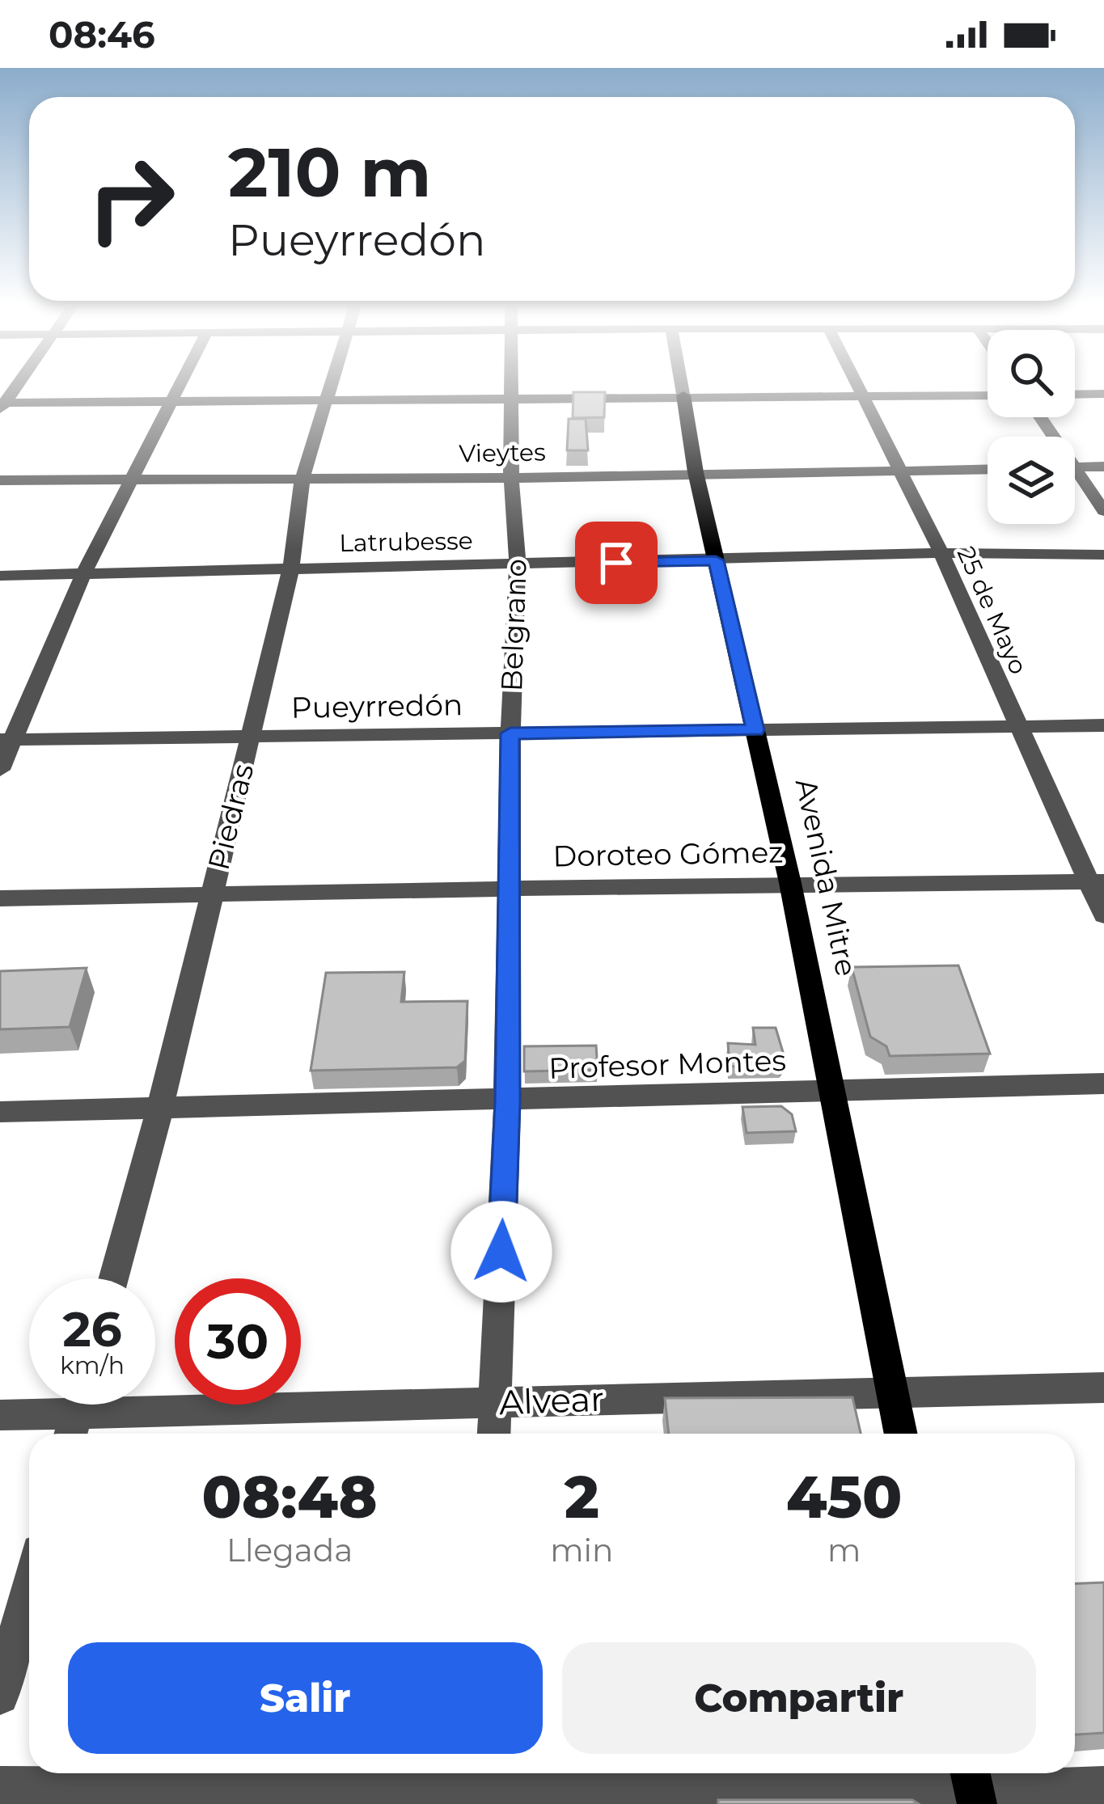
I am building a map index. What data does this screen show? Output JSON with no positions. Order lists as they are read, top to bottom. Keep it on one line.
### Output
{"streets":{"main road":["Avenida Mitre"],"street":["Vieytes","Latrubesse","25 de Mayo","Belgrano","Pueyrredón","Piedras","Doroteo Gómez","Profesor Montes","Alvear"]},"crossings":[["Vieytes","25 de Mayo"],["Vieytes","Belgrano"],["Vieytes","Piedras"],["Vieytes","Avenida Mitre"],["Latrubesse","25 de Mayo"],["Latrubesse","Belgrano"],["Latrubesse","Piedras"],["Latrubesse","Avenida Mitre"],["25 de Mayo","Pueyrredón"],["25 de Mayo","Doroteo Gómez"],["Belgrano","Pueyrredón"],["Belgrano","Doroteo Gómez"],["Belgrano","Profesor Montes"],["Belgrano","Alvear"],["Pueyrredón","Piedras"],["Pueyrredón","Avenida Mitre"],["Piedras","Doroteo Gómez"],["Piedras","Profesor Montes"],["Doroteo Gómez","Avenida Mitre"],["Avenida Mitre","Profesor Montes"],["Avenida Mitre","Alvear"]],"page":{"status":"08:46","turn":["210 m","Pueyrredón"],"speed":"26 km/h","limit":"30","eta":["08:48","Llegada","2","min","450","m"],"buttons":["Salir","Compartir"]}}
